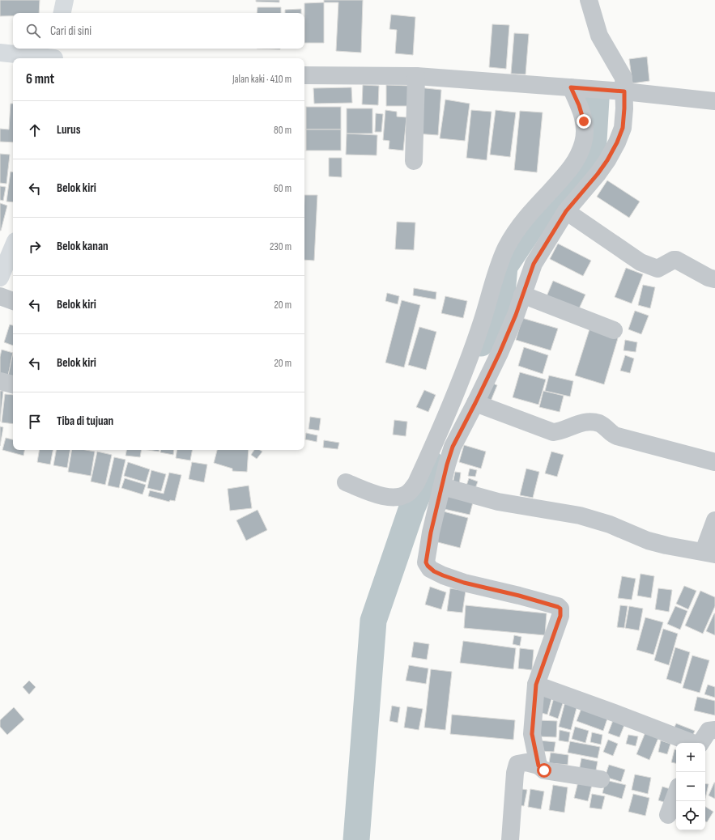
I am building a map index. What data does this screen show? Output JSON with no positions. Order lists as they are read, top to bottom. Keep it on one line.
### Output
{"page":{"search":"Cari di sini","heading":["6 mnt","Jalan kaki · 410 m"],"list":[["Lurus","80 m"],["Belok kiri","60 m"],["Belok kanan","230 m"],["Belok kiri","20 m"],["Belok kiri","20 m"],"Tiba di tujuan"],"map_buttons":["+","−"]}}
